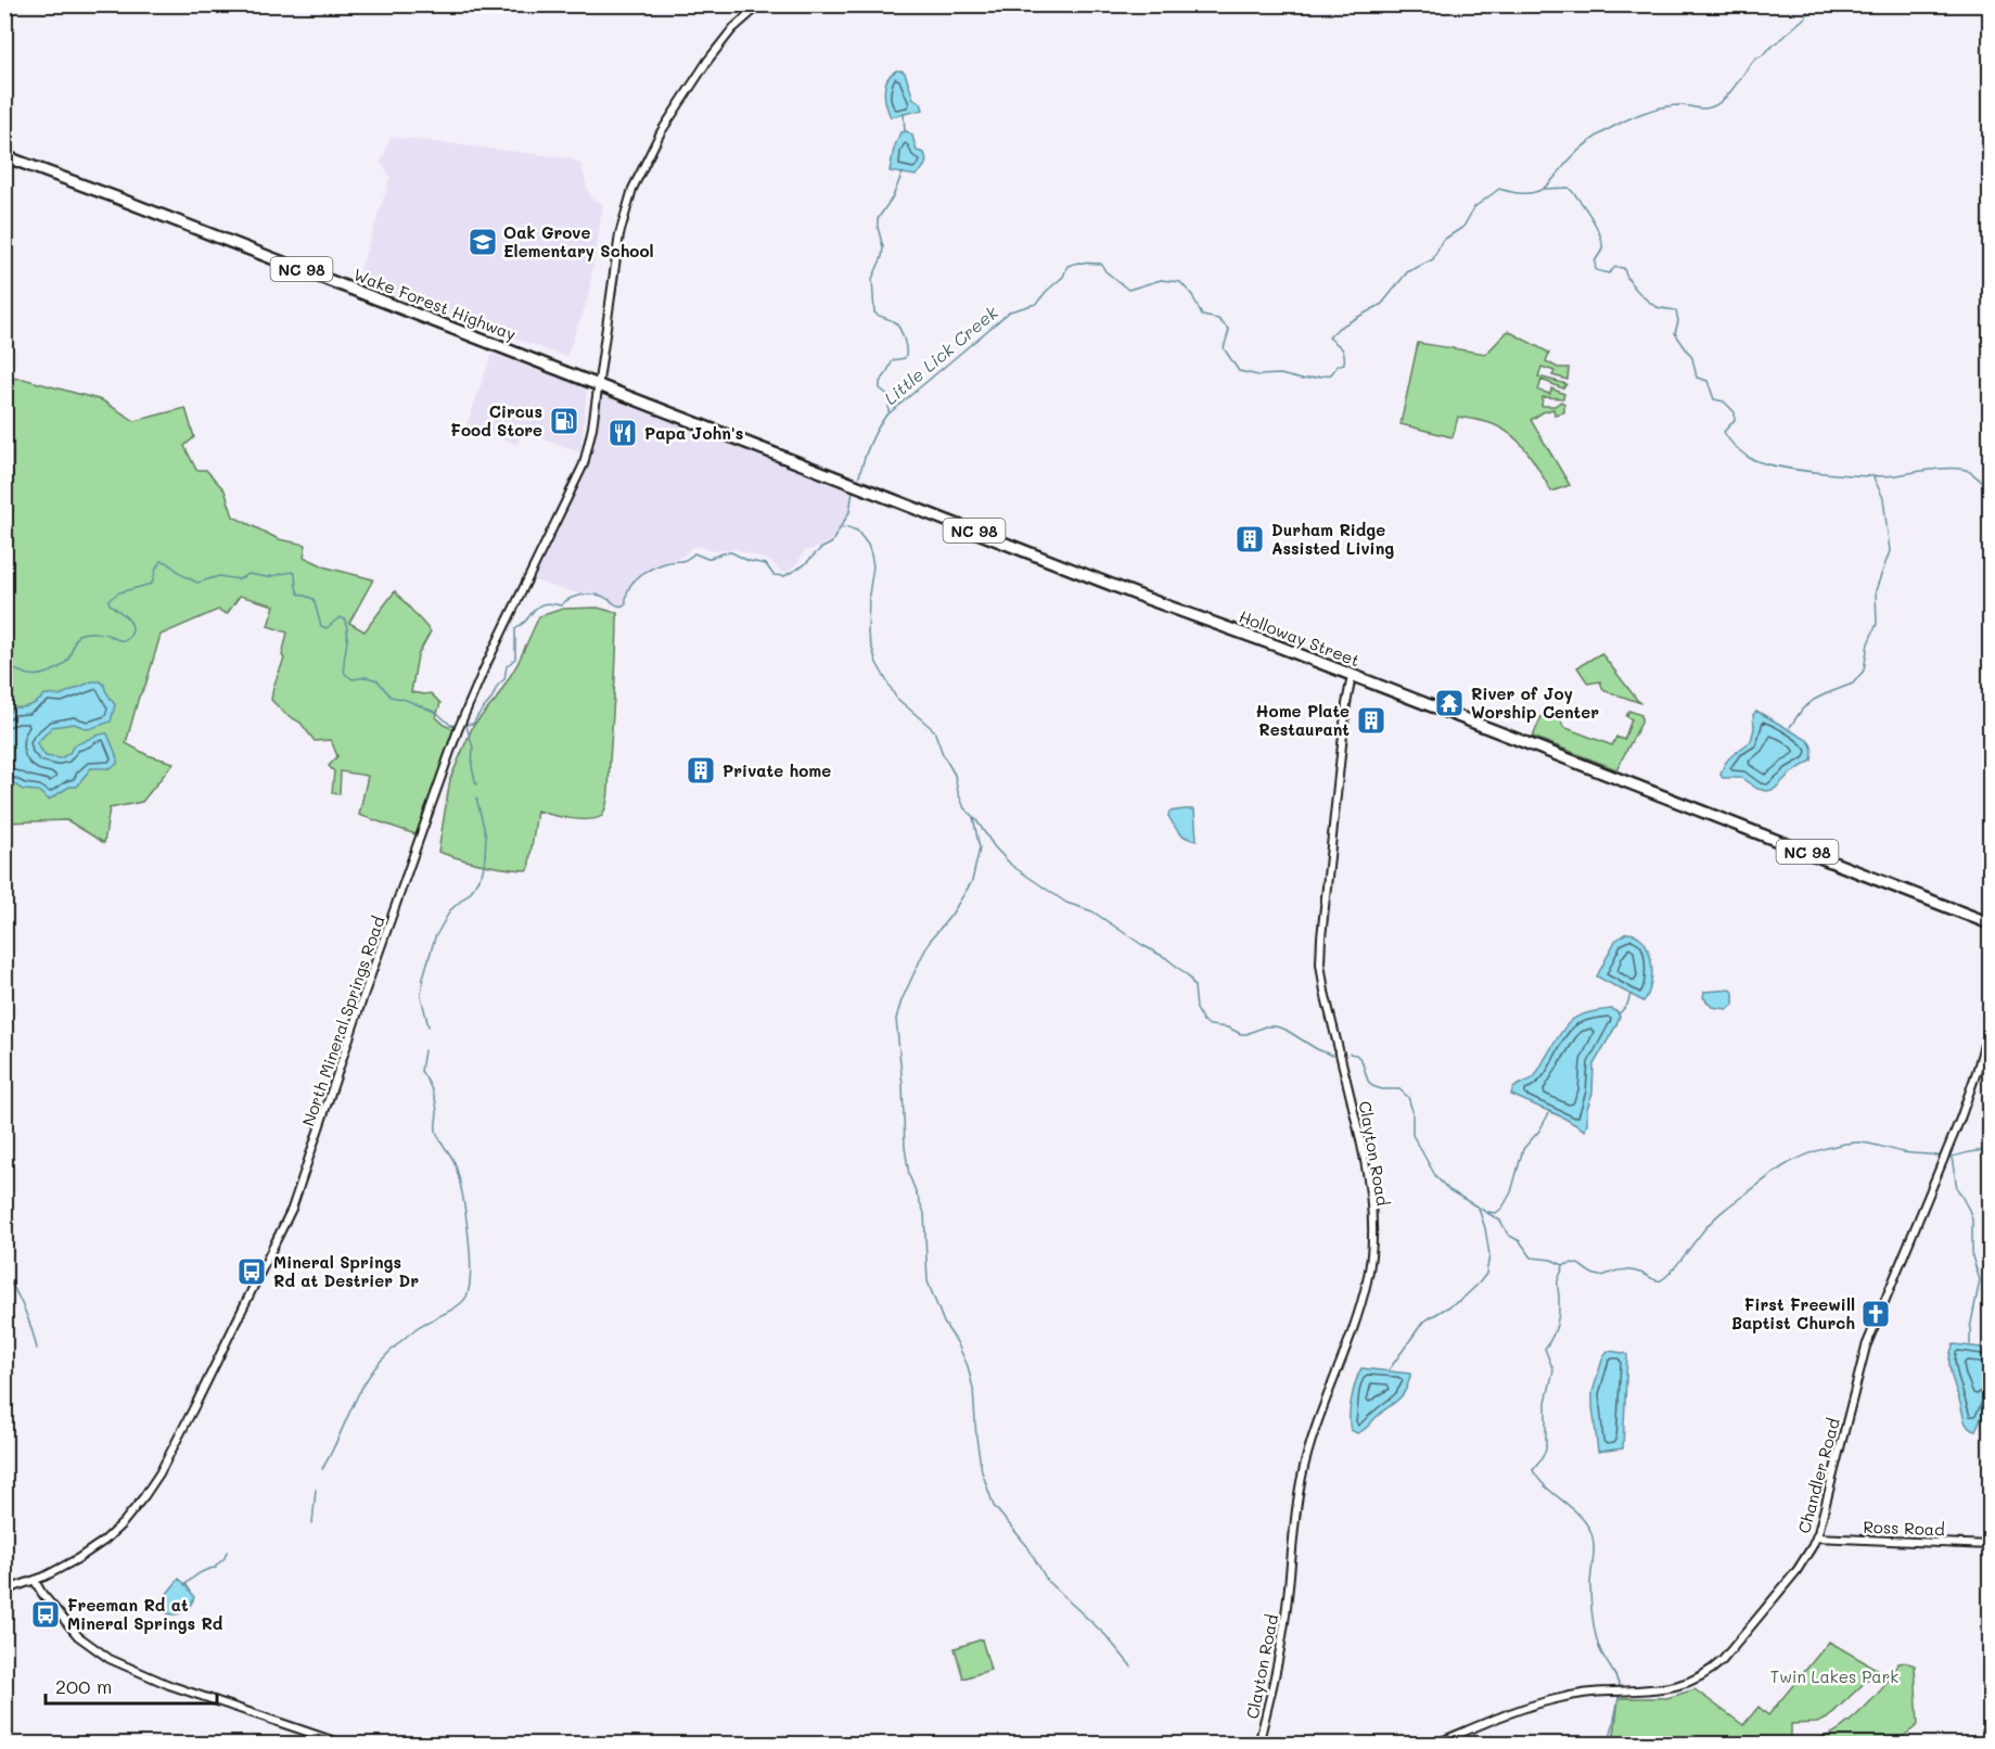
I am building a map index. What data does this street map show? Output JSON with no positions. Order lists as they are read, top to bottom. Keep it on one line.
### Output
{"streets":{"highway":["NC 98","Wake Forest Highway","Holloway Street"],"street":["North Mineral Springs Road","Clayton Road","Chandler Road","Ross Road"]},"crossings":[["Wake Forest Highway","Holloway Street"],["Wake Forest Highway","North Mineral Springs Road"],["Holloway Street","North Mineral Springs Road"],["Holloway Street","Clayton Road"],["Chandler Road","Ross Road"]],"water":["Little Lick Creek"],"parks":["Twin Lakes Park"],"places":{"school or university":["Oak Grove Elementary School"],"fuel station":["Circus Food Store"],"restaurant":["Papa John's"],"building":["Durham Ridge Assisted Living","Home Plate Restaurant","Private home"],"temple":["River of Joy Worship Center"],"bus stop":["Mineral Springs Rd at Destrier Dr","Freeman Rd at Mineral Springs Rd"],"church":["First Freewill Baptist Church"]},"scale_bar":"200 m"}
